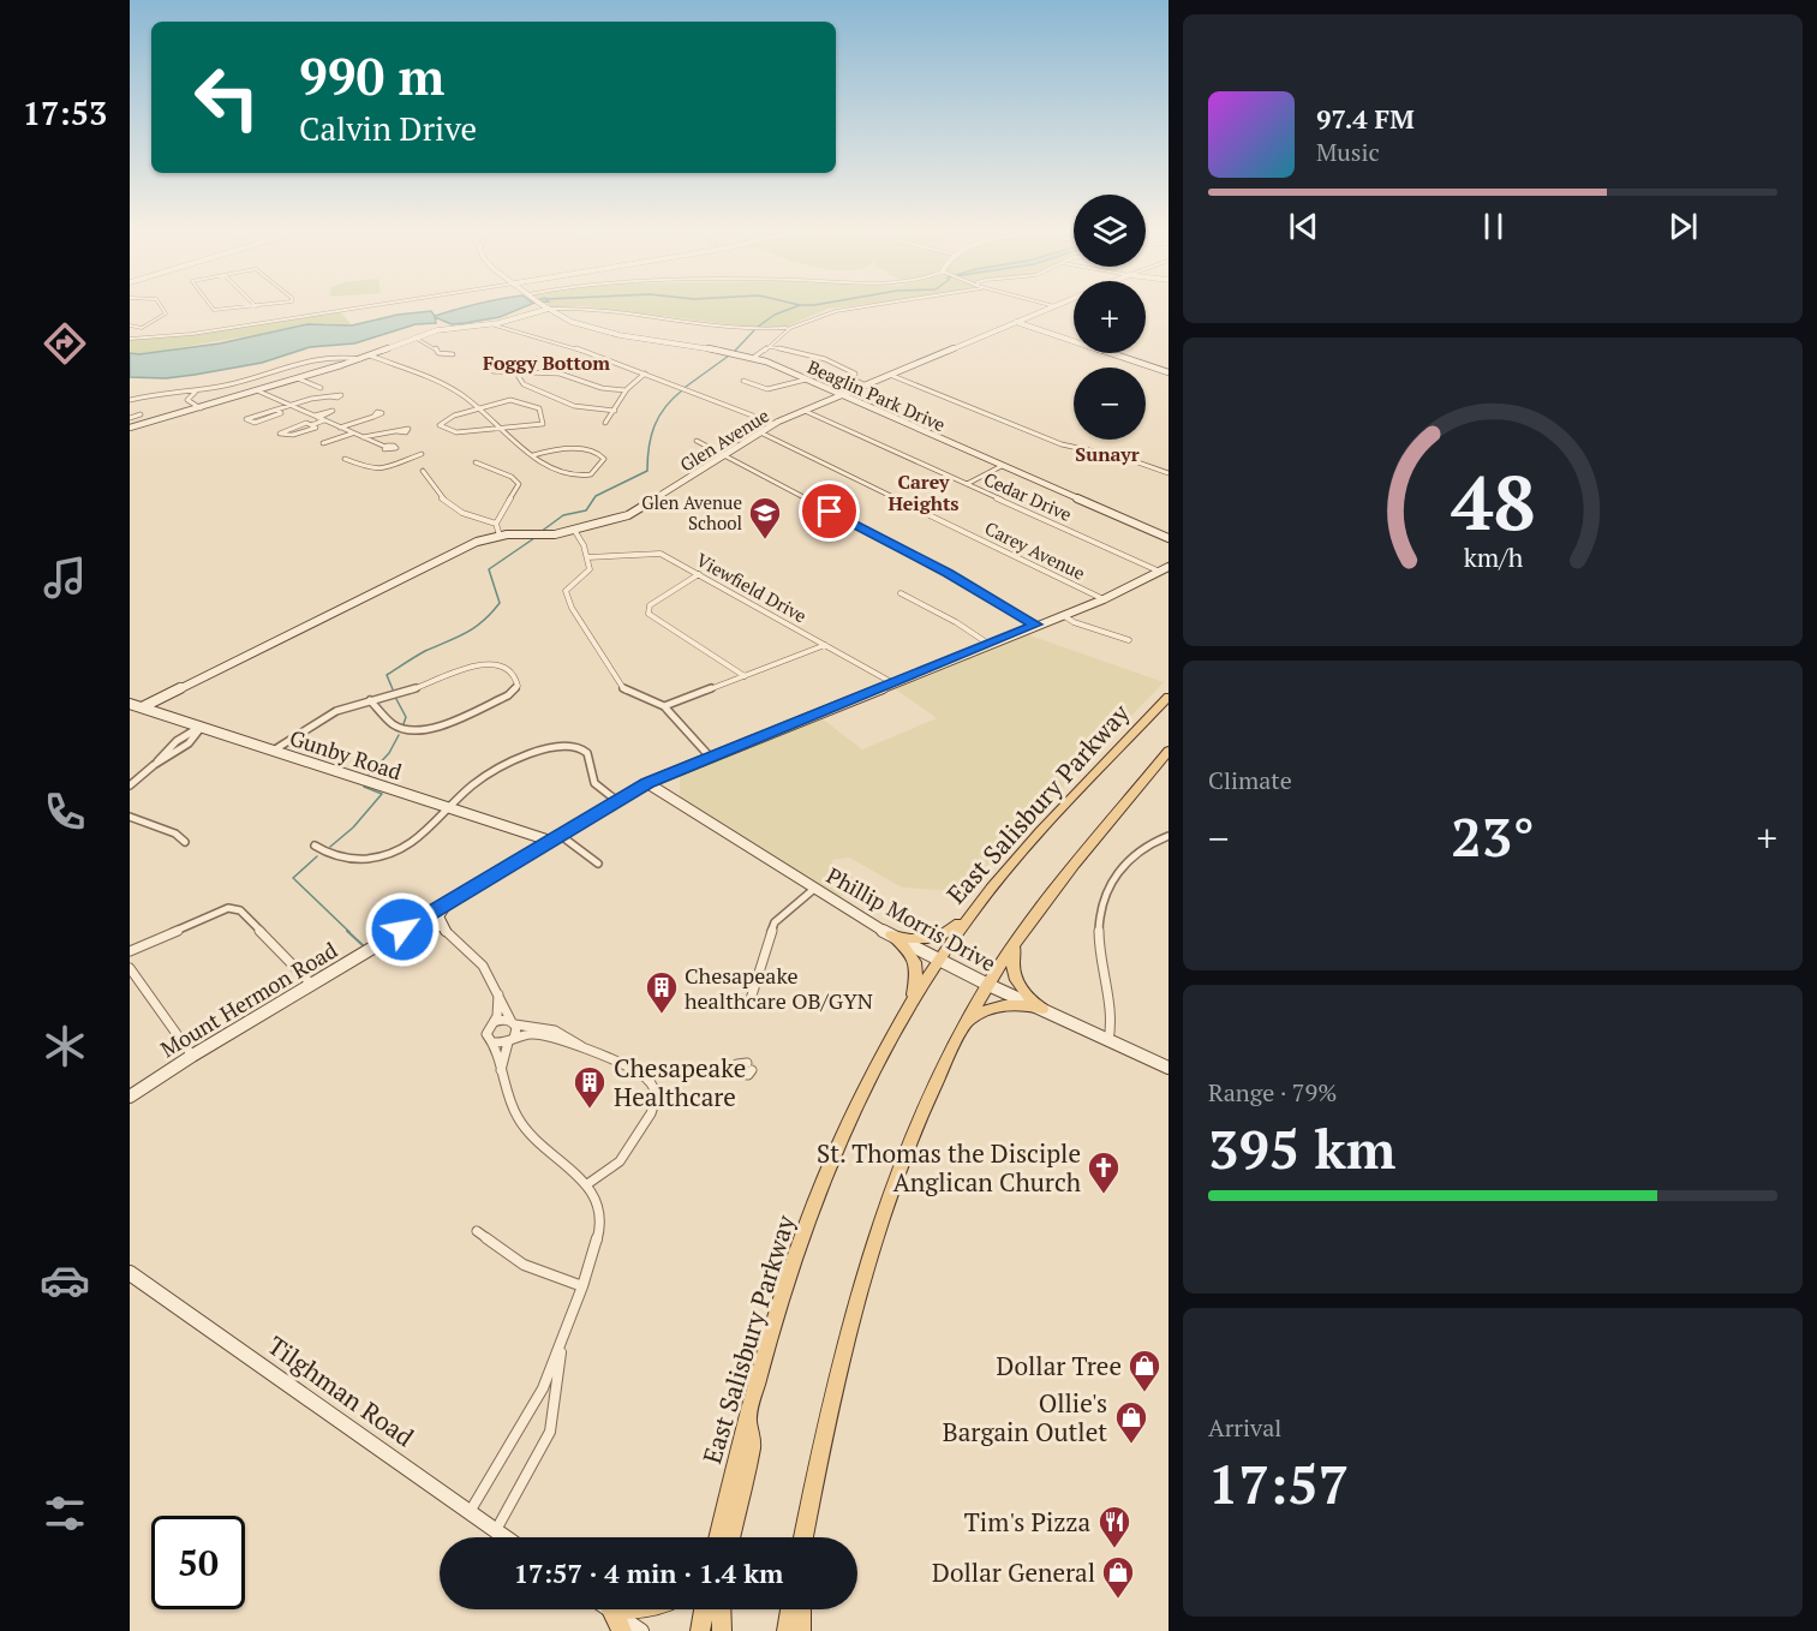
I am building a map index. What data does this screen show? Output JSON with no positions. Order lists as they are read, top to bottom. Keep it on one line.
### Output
{"streets":{"main road":["East Salisbury Parkway"],"street":["Beaglin Park Drive","Glen Avenue","Cedar Drive","Carey Avenue","Viewfield Drive","Gunby Road","Phillip Morris Drive","Mount Hermon Road","Tilghman Road"]},"crossings":[["Beaglin Park Drive","Glen Avenue"],["Glen Avenue","Cedar Drive"],["Glen Avenue","Carey Avenue"],["Glen Avenue","Gunby Road"],["Cedar Drive","Mount Hermon Road"],["Carey Avenue","Mount Hermon Road"],["Viewfield Drive","Mount Hermon Road"],["Gunby Road","Mount Hermon Road"],["East Salisbury Parkway","Phillip Morris Drive"],["Phillip Morris Drive","Mount Hermon Road"]],"districts":["Foggy Bottom","Sunayr","Carey Heights"],"places":{"school or university":["Glen Avenue School"],"building":["Chesapeake healthcare OB/GYN","Chesapeake Healthcare"],"church":["St. Thomas the Disciple Anglican Church"],"shop":["Dollar Tree","Ollie's Bargain Outlet","Dollar General"],"restaurant":["Tim's Pizza"]},"page":{"tabs":"17:53","turn":["990 m","Calvin Drive"],"song":["97.4 FM","Music"],"map_buttons":["+","−"],"tile":["Climate",["Range · 79%","395 km"],["Arrival","17:57"]],"heat":["−","23°","+"],"limit":"50","trip":"17:57 · 4 min · 1.4 km","gauge":["48","km/h"]}}
